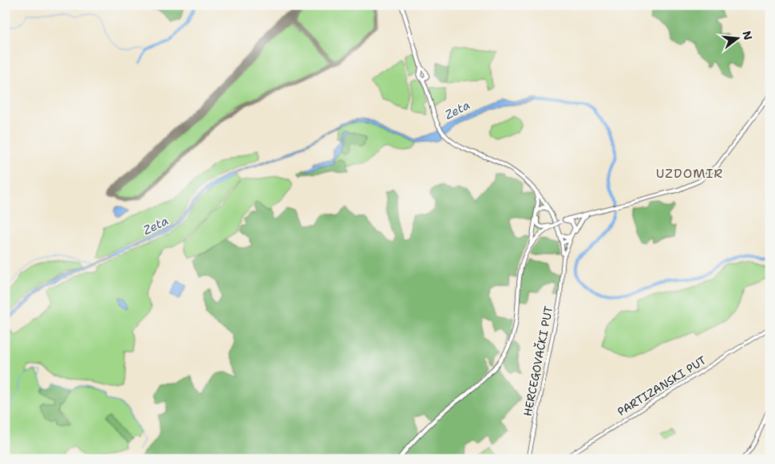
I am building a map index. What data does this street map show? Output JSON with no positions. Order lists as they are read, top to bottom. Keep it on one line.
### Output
{"streets":{"street":["HERCEGOVAČKI PUT","PARTIZANSKI PUT"]},"districts":["UZDOMIR"],"water":["Zeta"],"north":"right"}
